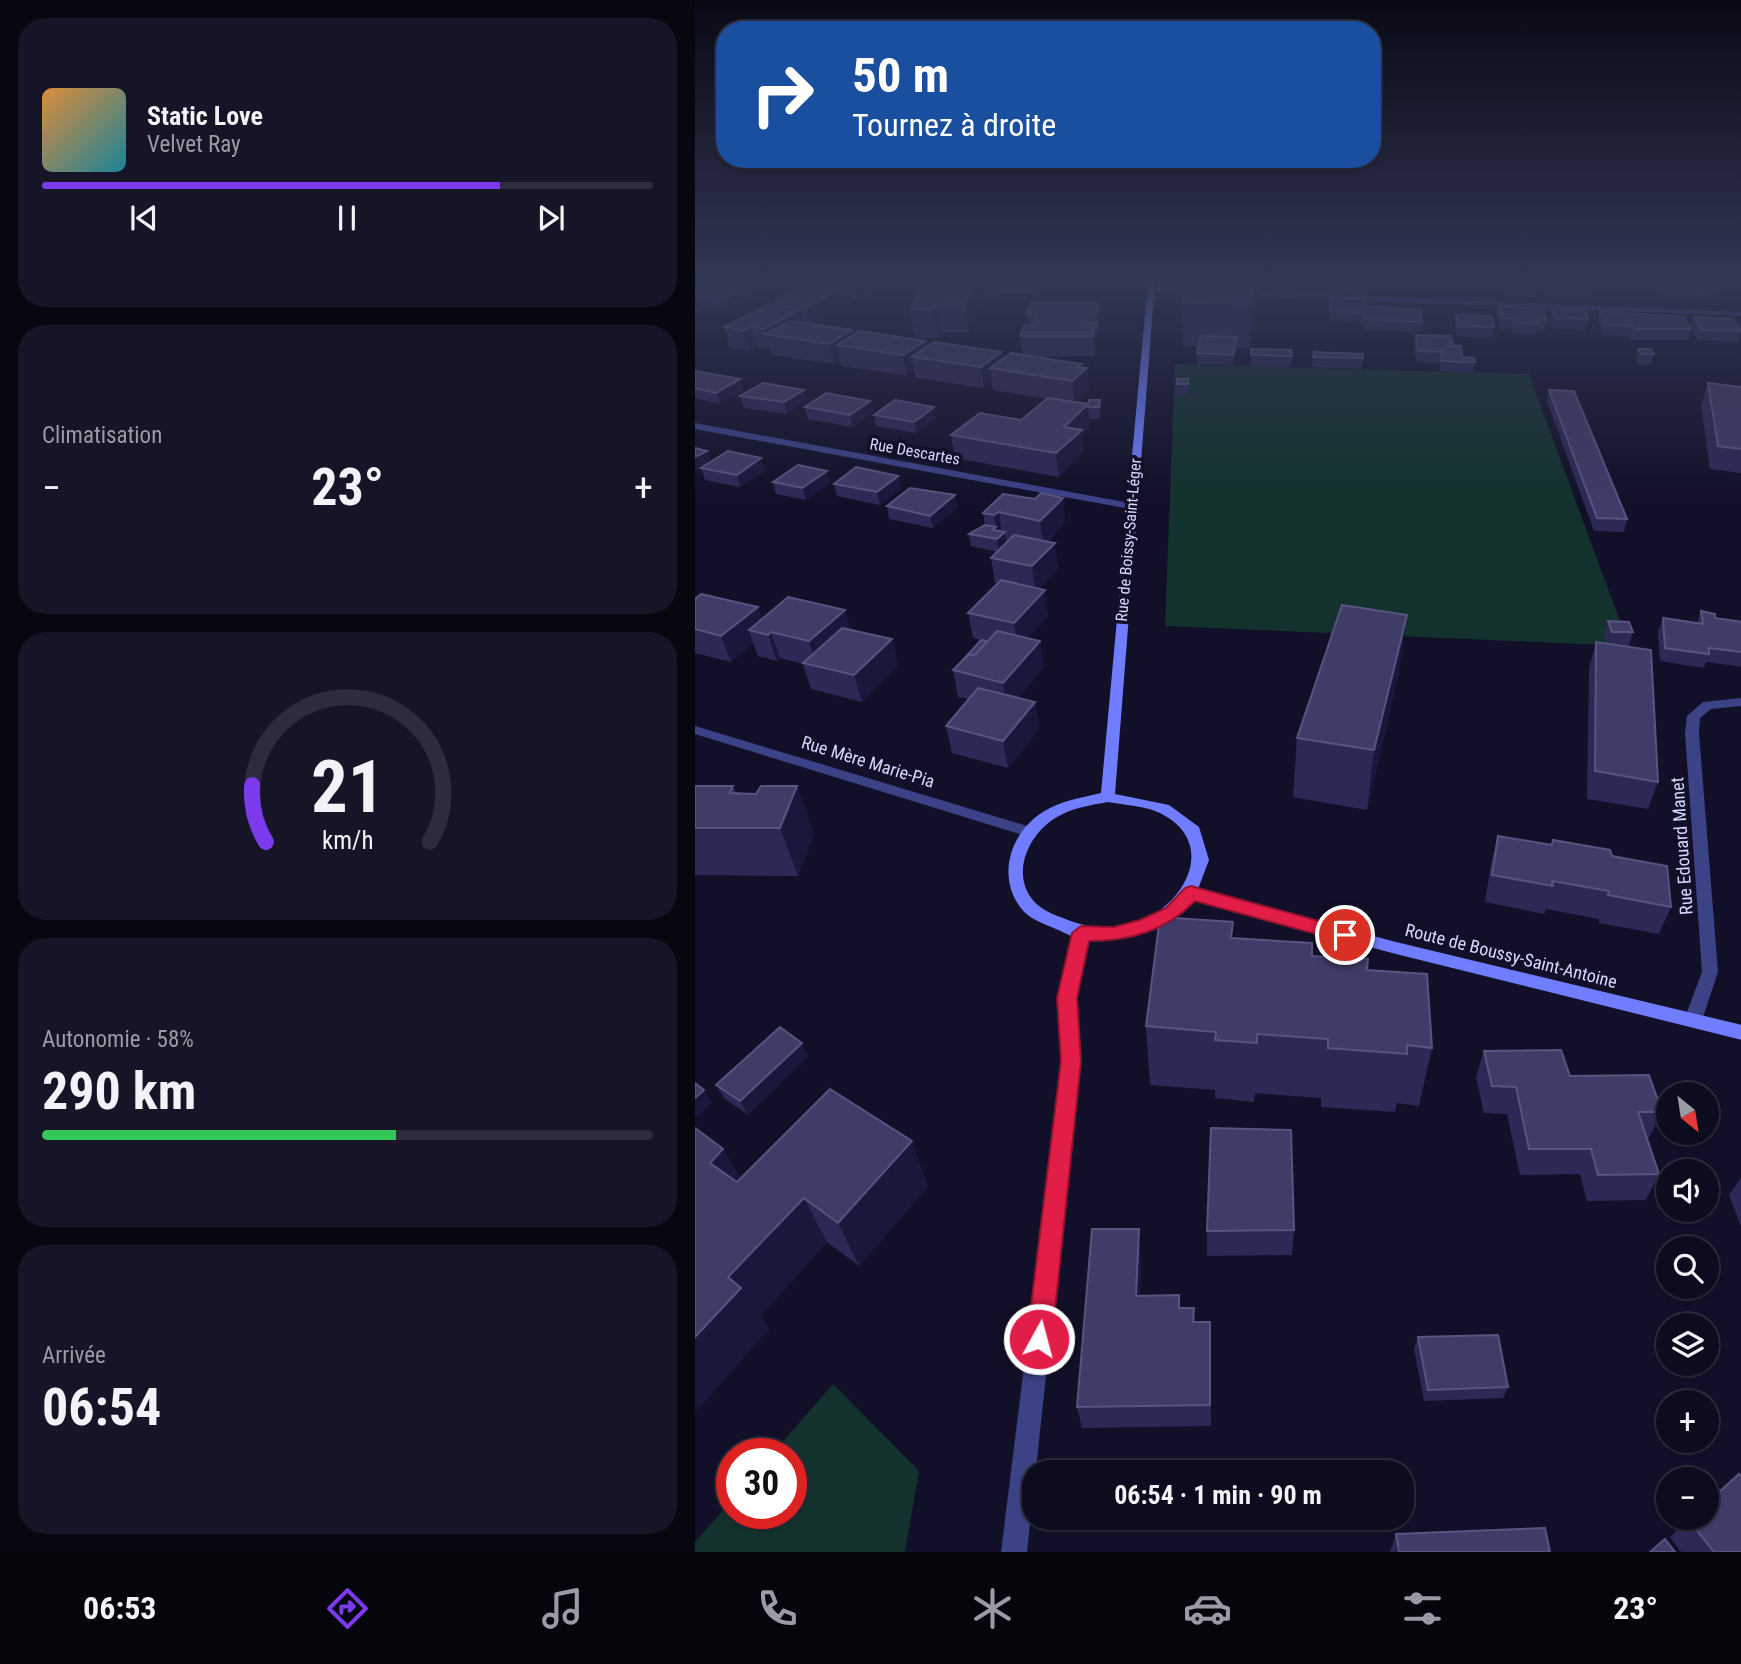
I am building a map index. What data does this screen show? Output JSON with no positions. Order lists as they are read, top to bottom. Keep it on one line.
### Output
{"streets":{"main road":["Rue de Boissy-Saint-Léger","Route de Boussy-Saint-Antoine"],"street":["Rue Descartes","Rue Mère Marie-Pia","Rue Edouard Manet"]},"crossings":[["Rue Descartes","Rue de Boissy-Saint-Léger"],["Rue de Boissy-Saint-Léger","Rue Mère Marie-Pia"],["Rue de Boissy-Saint-Léger","Route de Boussy-Saint-Antoine"],["Rue Mère Marie-Pia","Route de Boussy-Saint-Antoine"],["Rue Edouard Manet","Route de Boussy-Saint-Antoine"]],"north":"bottom right","page":{"turn":["50 m","Tournez à droite"],"song":["Static Love","Velvet Ray"],"tile":["Climatisation",["Autonomie · 58%","290 km"],["Arrivée","06:54"]],"heat":["−","23°","+"],"map_buttons":["+","−"],"limit":"30","trip":"06:54 · 1 min · 90 m","tabs":["06:53","23°"],"gauge":["21","km/h"]}}
